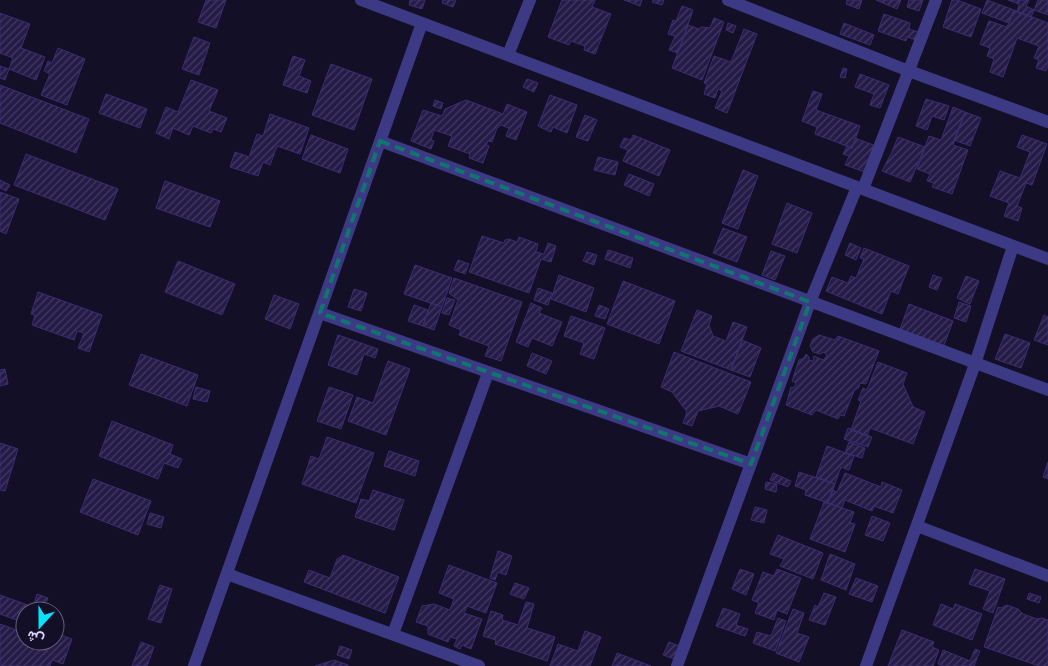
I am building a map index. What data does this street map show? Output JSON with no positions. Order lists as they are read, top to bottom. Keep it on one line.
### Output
{"north":"bottom"}
